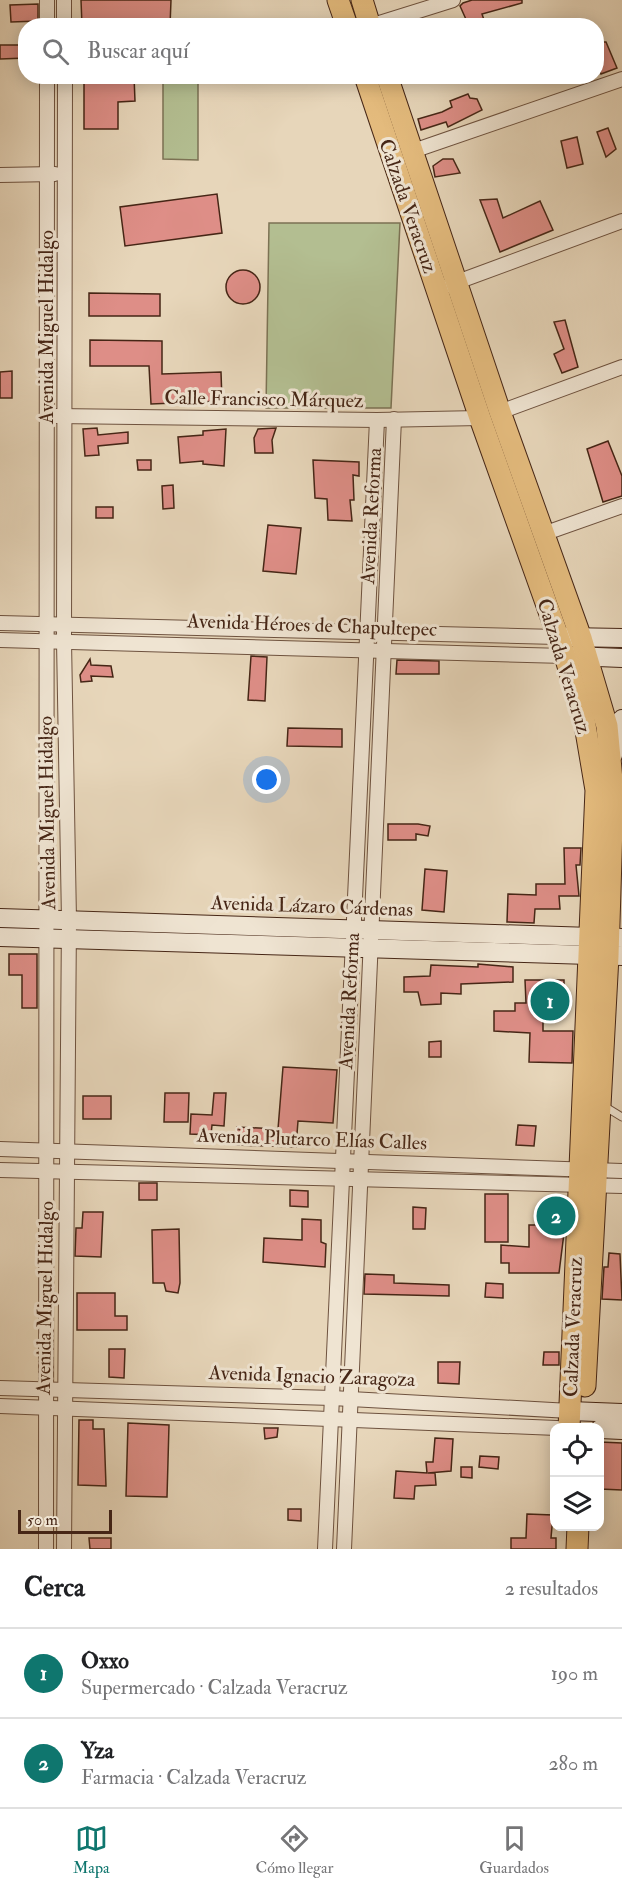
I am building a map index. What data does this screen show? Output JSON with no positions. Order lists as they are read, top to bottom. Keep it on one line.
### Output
{"streets":{"main road":["Calzada Veracruz","Avenida Héroes de Chapultepec","Avenida Lázaro Cárdenas","Avenida Ignacio Zaragoza"],"street":["Avenida Miguel Hidalgo","Calle Francisco Márquez","Avenida Reforma","Avenida Plutarco Elías Calles"]},"crossings":[["Calzada Veracruz","Calle Francisco Márquez"],["Calzada Veracruz","Avenida Héroes de Chapultepec"],["Calzada Veracruz","Avenida Lázaro Cárdenas"],["Calzada Veracruz","Avenida Plutarco Elías Calles"],["Calzada Veracruz","Avenida Ignacio Zaragoza"],["Avenida Miguel Hidalgo","Calle Francisco Márquez"],["Avenida Miguel Hidalgo","Avenida Héroes de Chapultepec"],["Avenida Miguel Hidalgo","Avenida Lázaro Cárdenas"],["Avenida Miguel Hidalgo","Avenida Plutarco Elías Calles"],["Avenida Miguel Hidalgo","Avenida Ignacio Zaragoza"],["Calle Francisco Márquez","Avenida Reforma"],["Avenida Reforma","Avenida Héroes de Chapultepec"],["Avenida Reforma","Avenida Lázaro Cárdenas"],["Avenida Reforma","Avenida Plutarco Elías Calles"],["Avenida Reforma","Avenida Ignacio Zaragoza"]],"scale_bar":"50 m","page":{"search":"Buscar aquí","pins":["1","2"],"scale":"50 m","heading":["Cerca","2 resultados"],"list":[{"mark":"1","name":"Oxxo","note":"Supermercado · Calzada Veracruz","value":"190 m"},{"mark":"2","name":"Yza","note":"Farmacia · Calzada Veracruz","value":"280 m"}],"nav":["Mapa","Cómo llegar","Guardados"]}}
